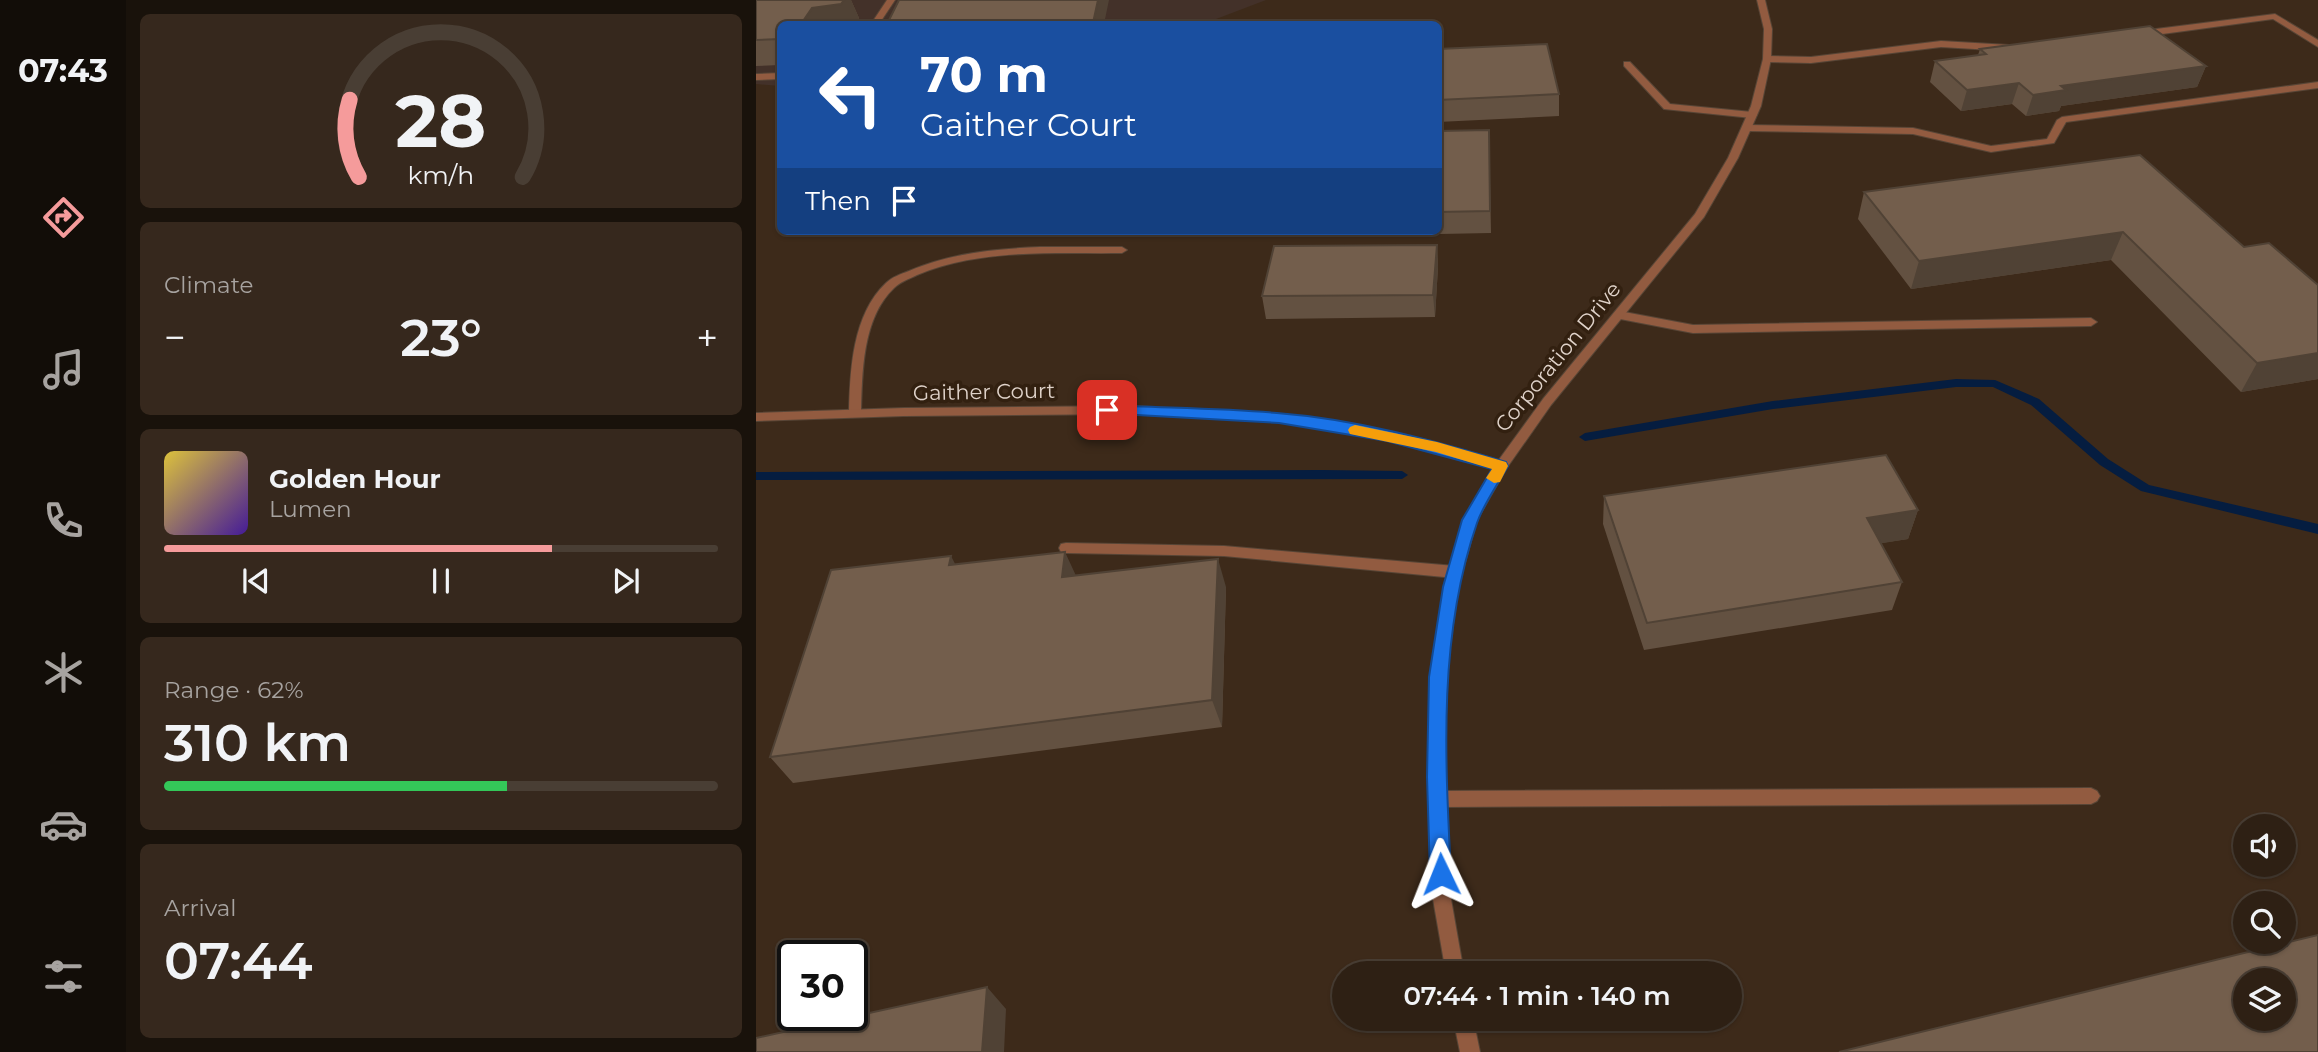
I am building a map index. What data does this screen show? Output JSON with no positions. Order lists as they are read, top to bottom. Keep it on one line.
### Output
{"streets":{"street":["Corporation Drive","Gaither Court"]},"crossings":[["Corporation Drive","Gaither Court"]],"page":{"tabs":"07:43","turn":["70 m","Gaither Court"],"then":"Then","tile":["Climate",["Range · 62%","310 km"],["Arrival","07:44"]],"heat":["−","23°","+"],"song":["Golden Hour","Lumen"],"limit":"30","trip":"07:44 · 1 min · 140 m","gauge":["28","km/h"]}}
